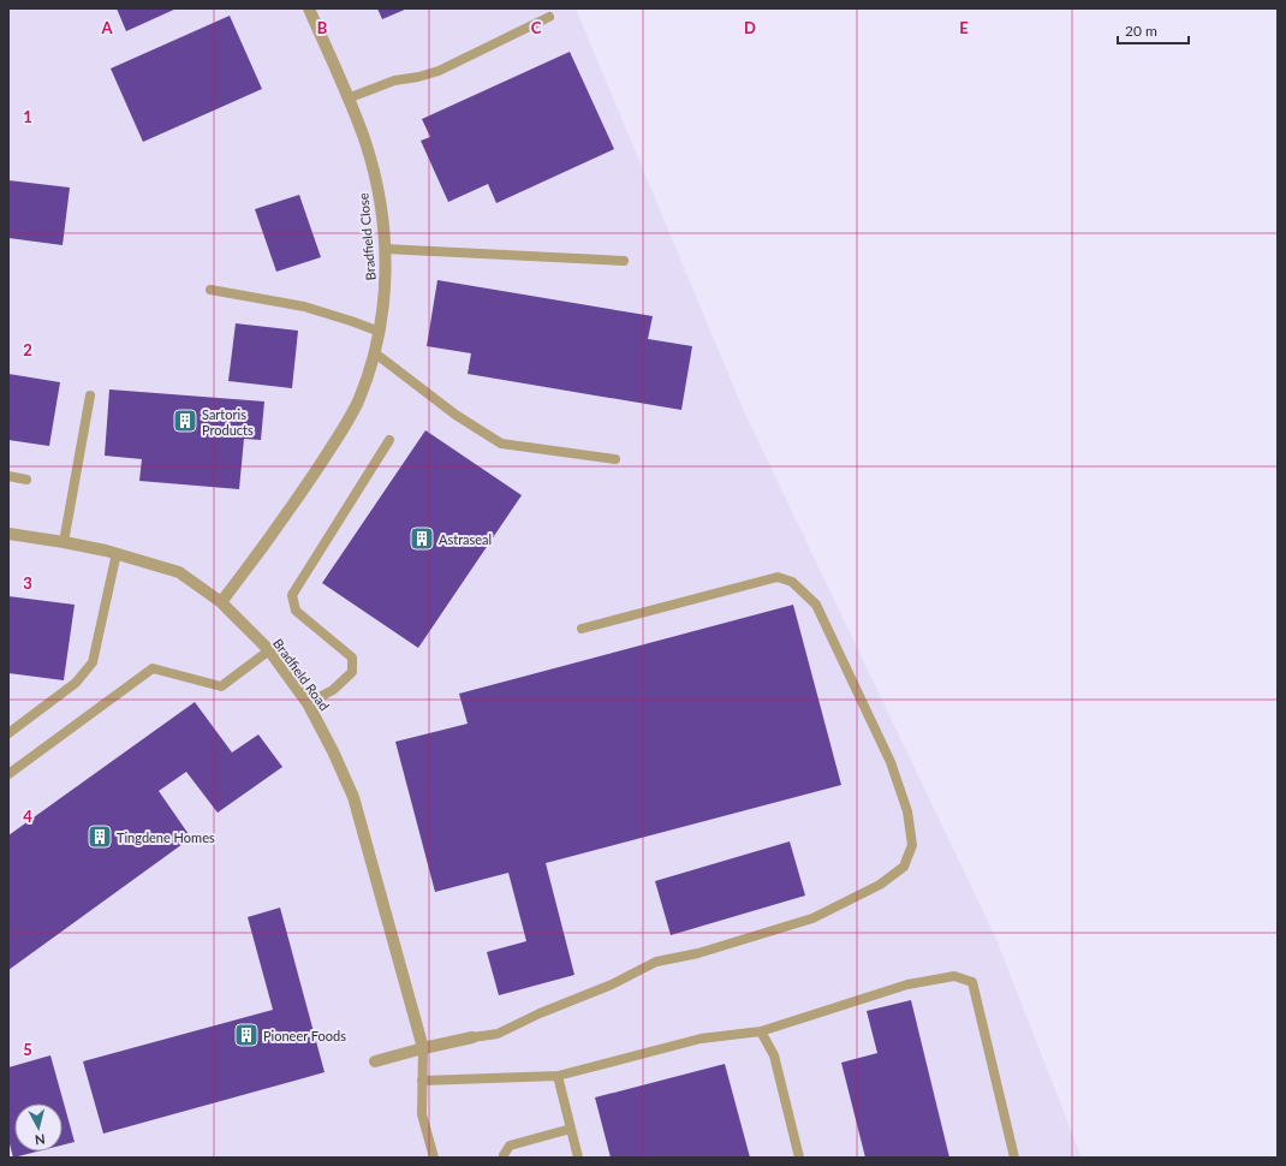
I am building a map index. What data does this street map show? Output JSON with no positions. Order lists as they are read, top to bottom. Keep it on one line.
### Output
{"streets":{"street":["Bradfield Close","Bradfield Road"]},"crossings":[["Bradfield Close","Bradfield Road"]],"places":{"building":["Sartoris Products","Astraseal","Tingdene Homes","Pioneer Foods"]},"scale_bar":"20 m","north":"bottom","grid":{"columns":["A","B","C","D","E"],"rows":["1","2","3","4","5"]}}
